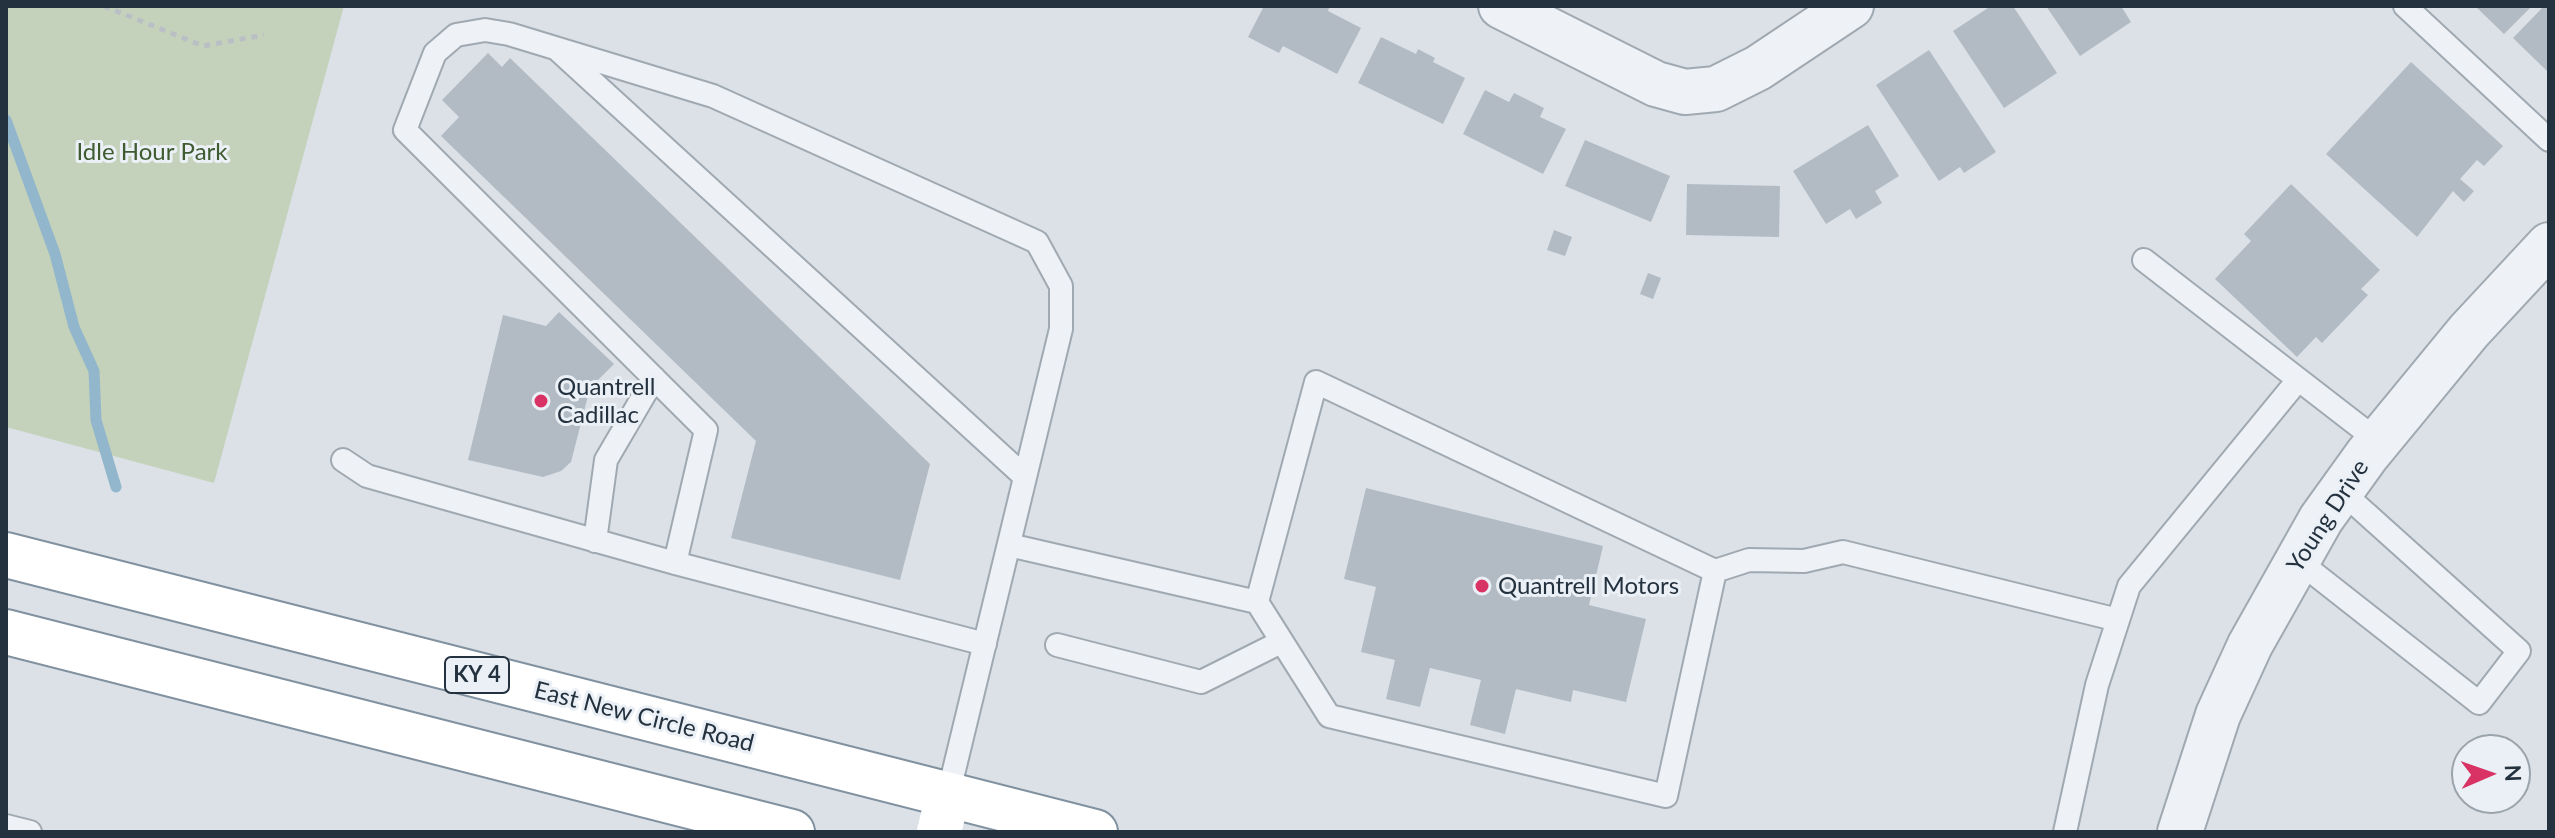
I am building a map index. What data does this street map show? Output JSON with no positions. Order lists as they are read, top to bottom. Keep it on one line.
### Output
{"streets":{"highway":["KY 4","East New Circle Road"],"street":["Young Drive"]},"parks":["Idle Hour Park"],"places":["Quantrell Cadillac","Quantrell Motors"],"north":"right"}
